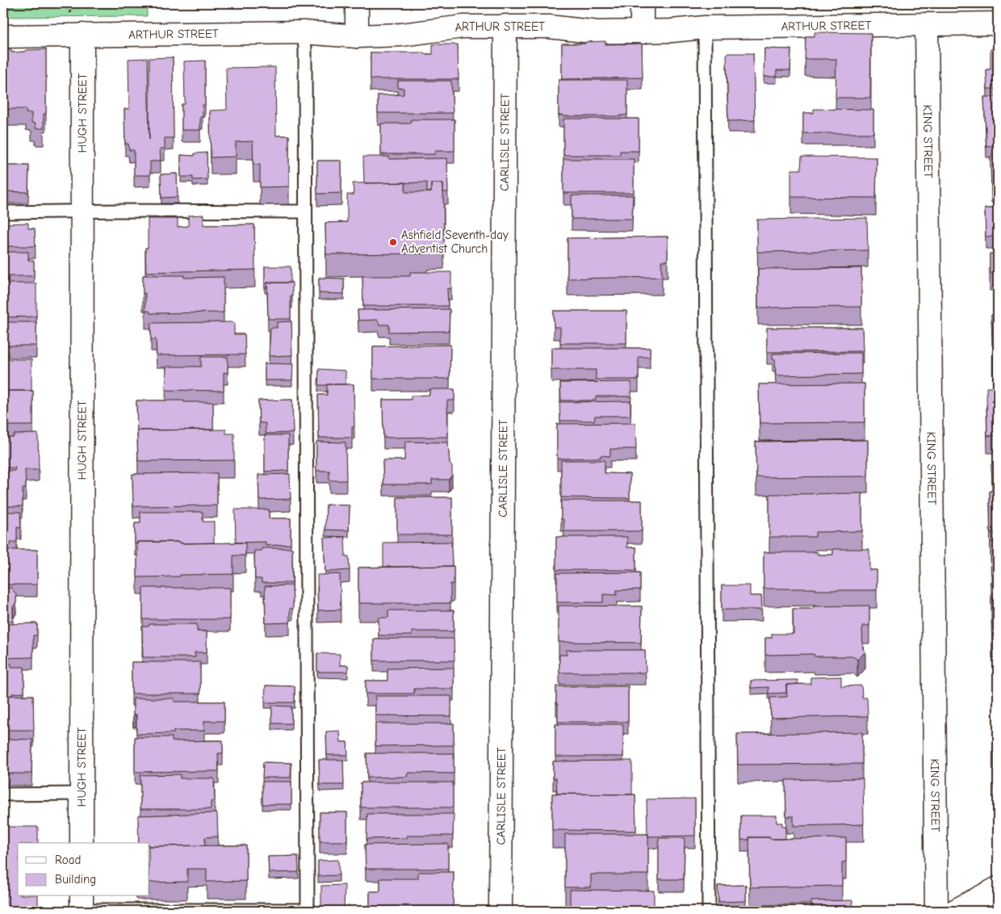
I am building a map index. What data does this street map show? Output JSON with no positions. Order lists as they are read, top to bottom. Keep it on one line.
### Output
{"streets":{"street":["ARTHUR STREET","HUGH STREET","KING STREET","CARLISLE STREET"]},"crossings":[["ARTHUR STREET","HUGH STREET"],["ARTHUR STREET","KING STREET"],["ARTHUR STREET","CARLISLE STREET"]],"places":["Ashfield Seventh-day Adventist Church"],"legend":["Road","Building"]}
